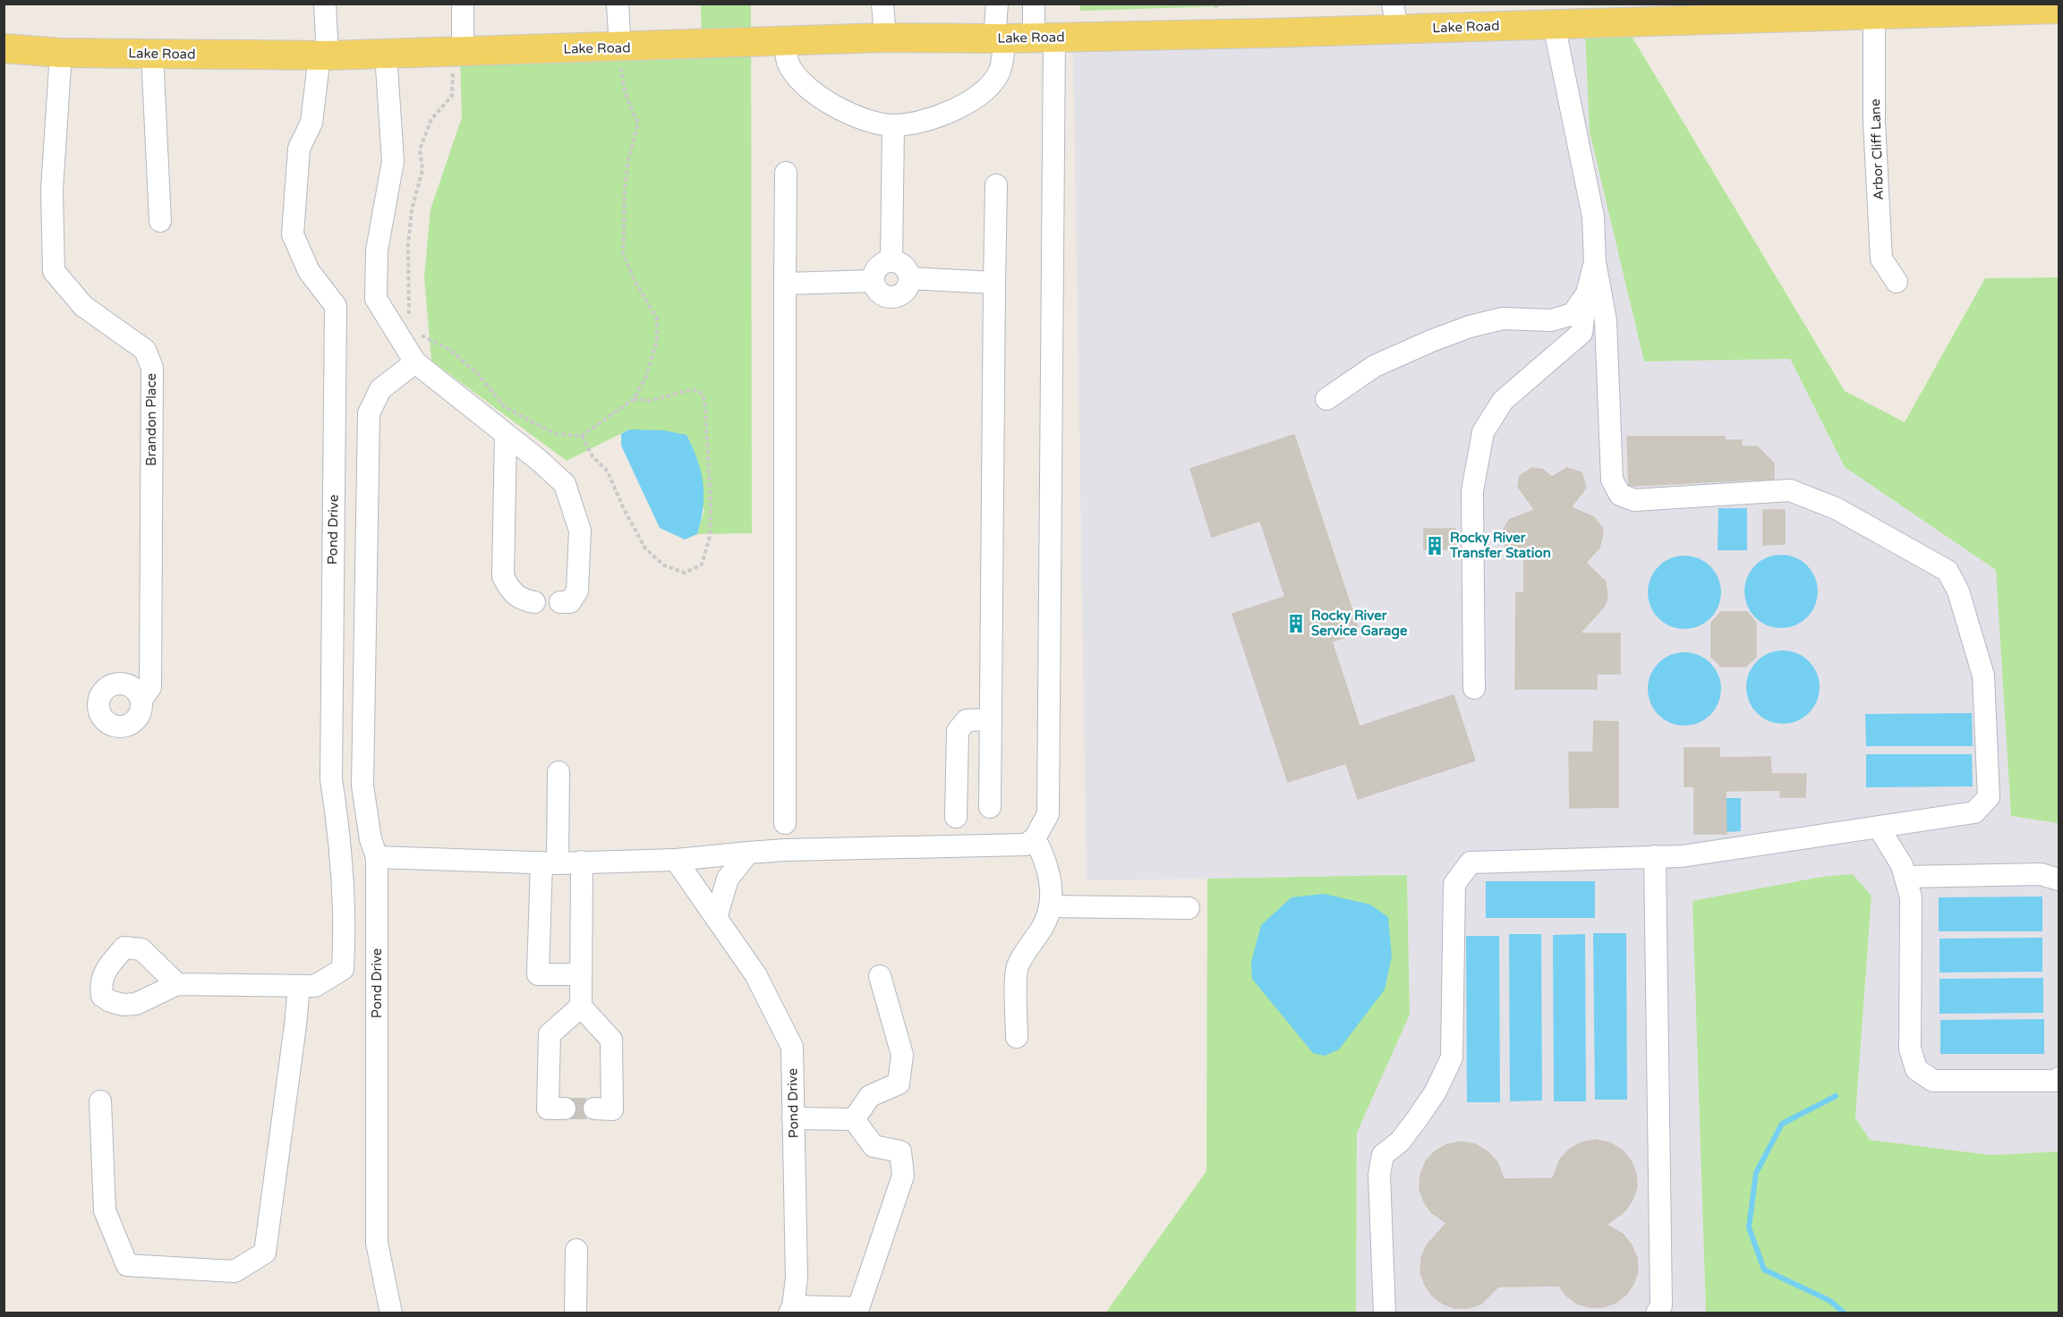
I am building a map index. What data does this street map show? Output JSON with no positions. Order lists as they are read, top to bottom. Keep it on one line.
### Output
{"streets":{"main road":["Lake Road"],"street":["Arbor Cliff Lane","Brandon Place","Pond Drive"]},"crossings":[["Lake Road","Arbor Cliff Lane"],["Lake Road","Brandon Place"],["Lake Road","Pond Drive"]],"places":{"building":["Rocky River Transfer Station","Rocky River Service Garage"]}}
